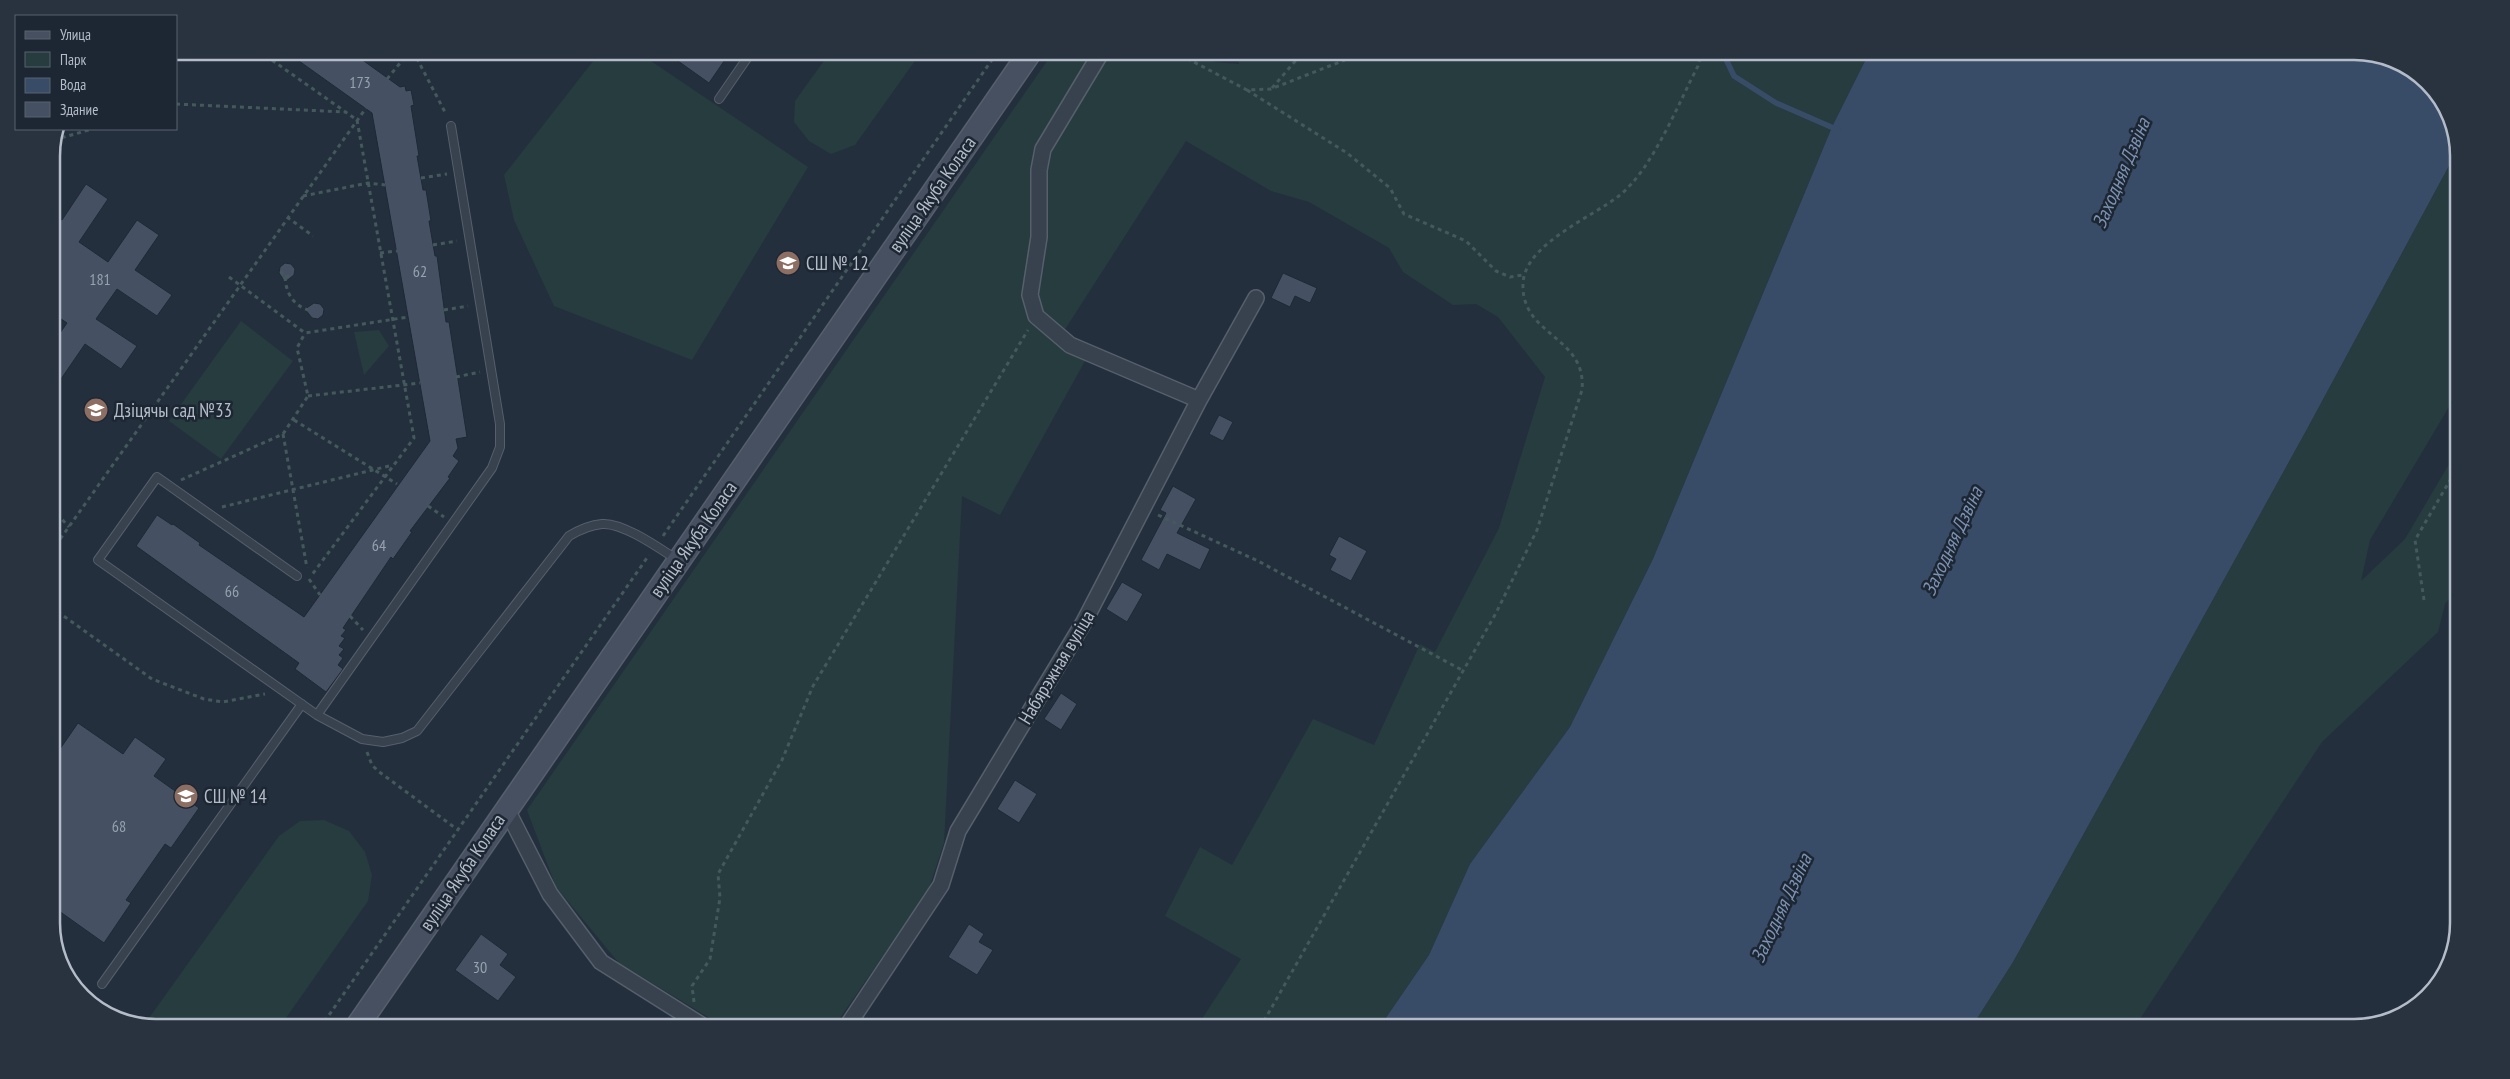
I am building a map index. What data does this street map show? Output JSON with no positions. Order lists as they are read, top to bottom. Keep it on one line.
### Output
{"streets":{"street":["вуліца Якуба Коласа","Набярэжная вуліца"]},"water":["Заходняя Дзвіна"],"places":{"school or university":["СШ № 12","Дзіцячы сад №33","СШ № 14"]},"house_numbers":["173","62","181","64","66","68","30"],"legend":["Улица","Парк","Вода","Здание"]}
